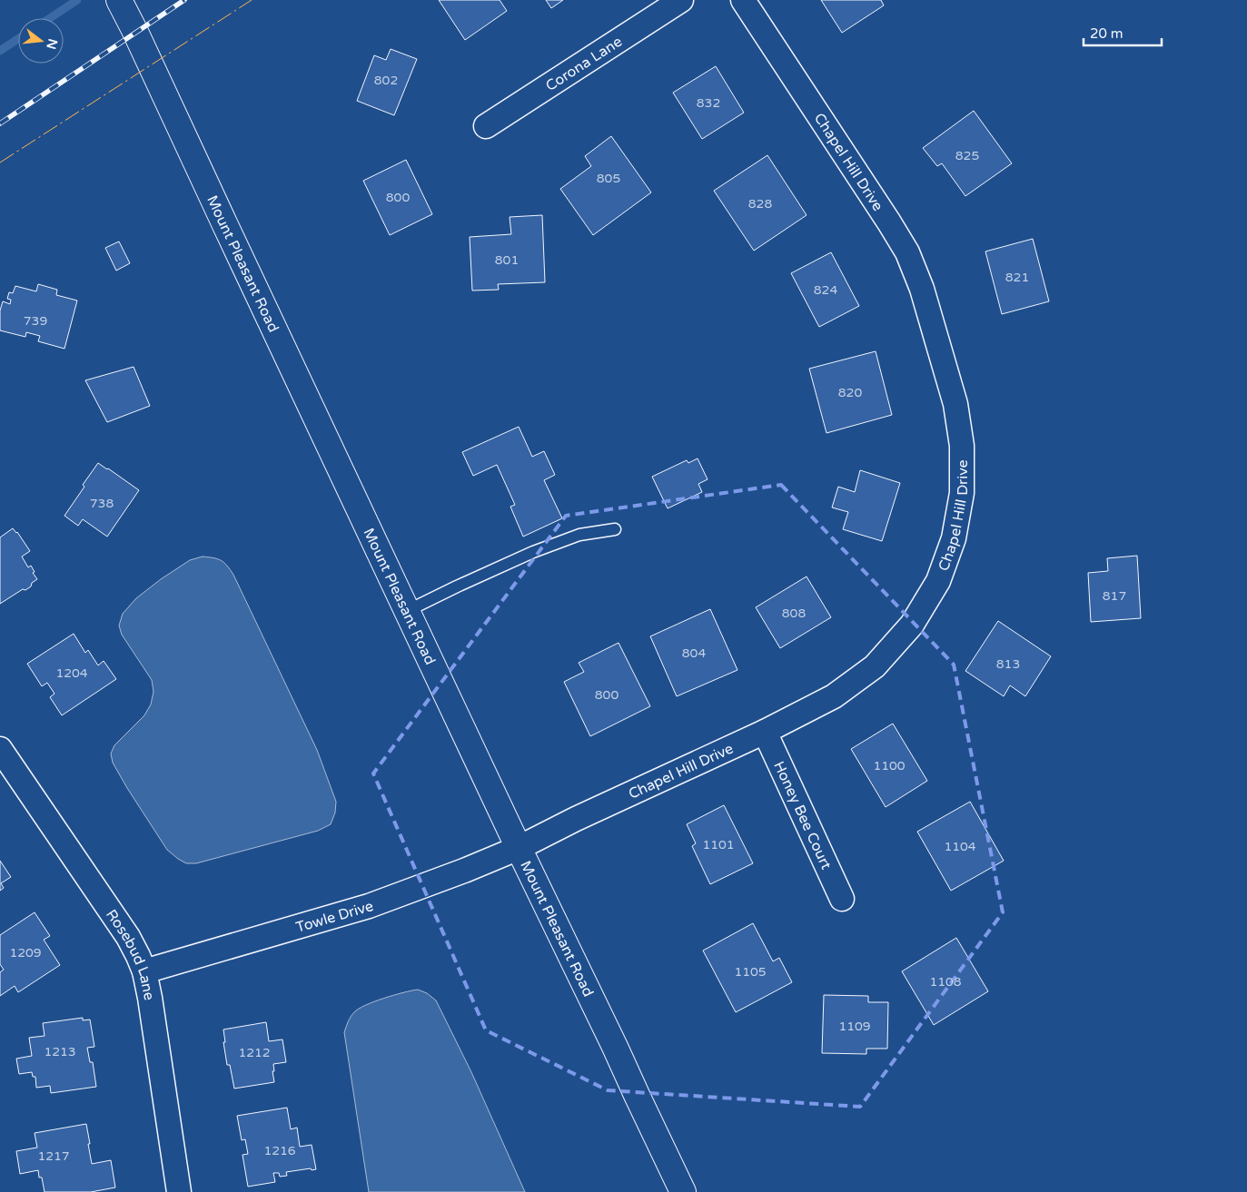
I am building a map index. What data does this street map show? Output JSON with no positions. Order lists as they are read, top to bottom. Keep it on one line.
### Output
{"streets":{"highway":["Mount Pleasant Road"],"street":["Corona Lane","Chapel Hill Drive","Honey Bee Court","Towle Drive","Rosebud Lane"]},"crossings":[["Chapel Hill Drive","Mount Pleasant Road"],["Chapel Hill Drive","Honey Bee Court"],["Chapel Hill Drive","Towle Drive"],["Mount Pleasant Road","Towle Drive"],["Towle Drive","Rosebud Lane"]],"house_numbers":["802","832","825","805","800","828","801","821","824","739","820","738","817","808","804","813","1204","800","1100","1101","1104","1209","1105","1108","1109","1213","1212","1216","1217"],"scale_bar":"20 m","north":"right"}
